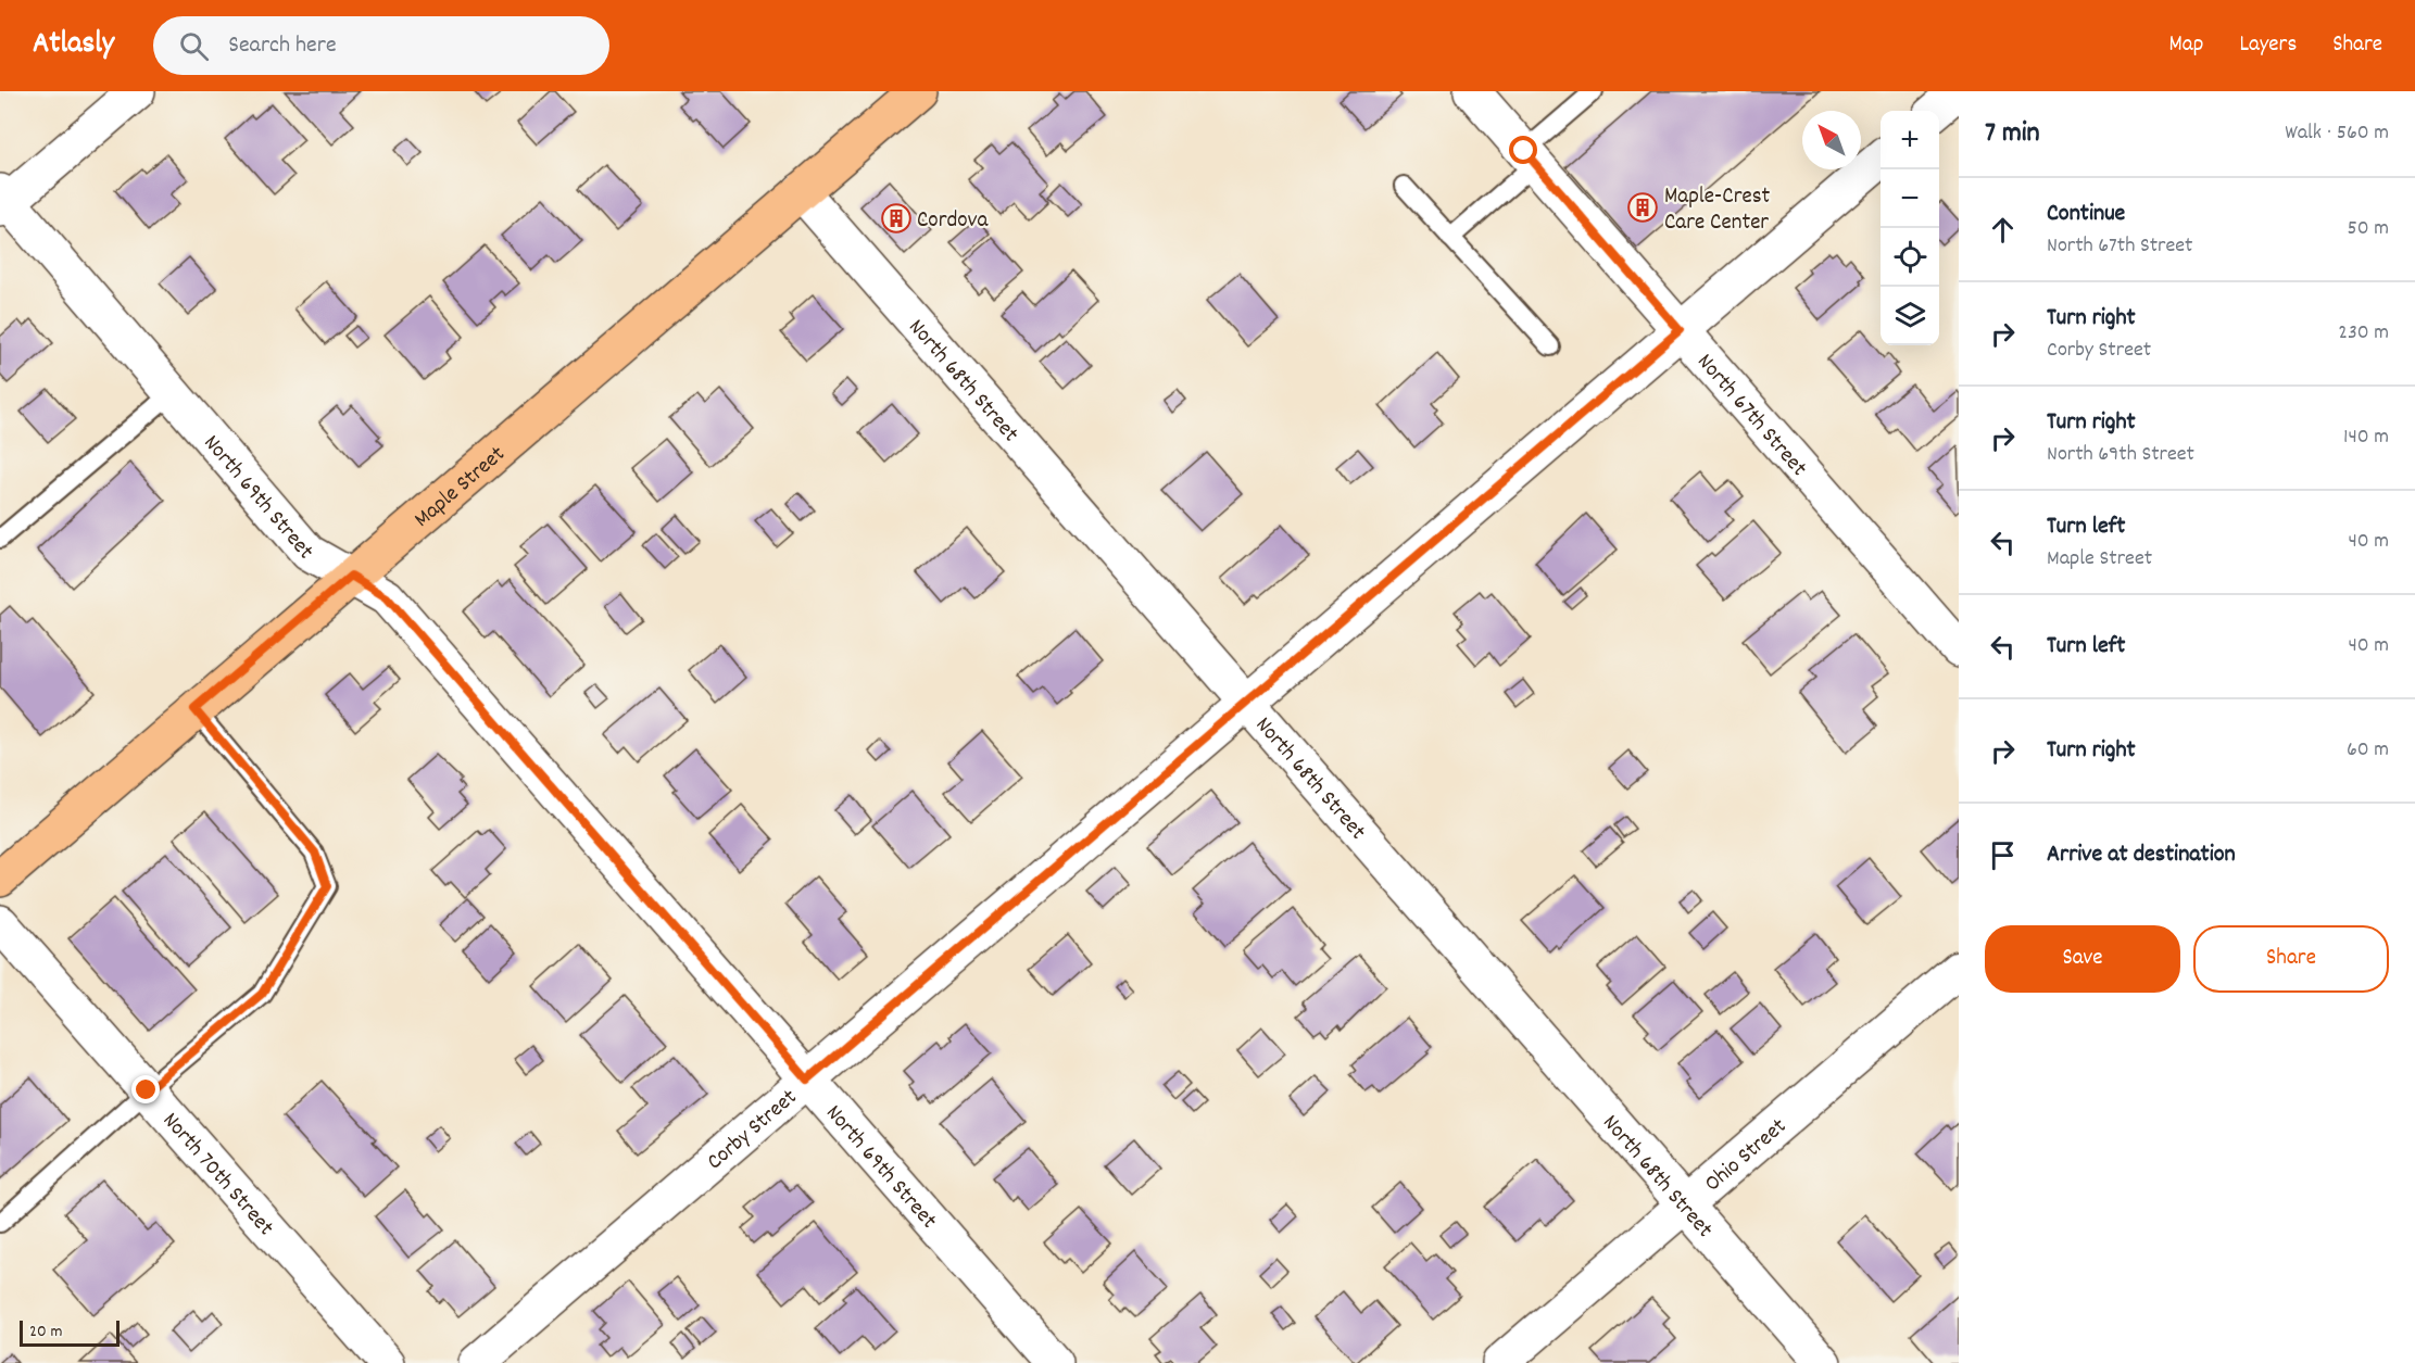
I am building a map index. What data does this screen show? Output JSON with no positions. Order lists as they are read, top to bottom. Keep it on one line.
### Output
{"streets":{"main road":["Maple Street"],"street":["North 68th Street","North 67th Street","North 69th Street","Corby Street","Ohio Street","North 70th Street"]},"crossings":[["North 68th Street","Maple Street"],["North 68th Street","Corby Street"],["North 68th Street","Ohio Street"],["North 67th Street","Corby Street"],["Maple Street","North 69th Street"],["North 69th Street","Corby Street"]],"places":{"building":["Maple-Crest Care Center","Cordova"]},"scale_bar":"20 m","north":"top left","page":{"header":"Atlasly","search":"Search here","nav":["Map","Layers","Share"],"heading":["7 min","Walk · 560 m"],"map_buttons":["+","−"],"list":[["Continue","North 67th Street","50 m"],["Turn right","Corby Street","230 m"],["Turn right","North 69th Street","140 m"],["Turn left","Maple Street","40 m"],["Turn left","40 m"],["Turn right","60 m"],"Arrive at destination"],"buttons":["Save","Share"],"scale":"20 m"}}
